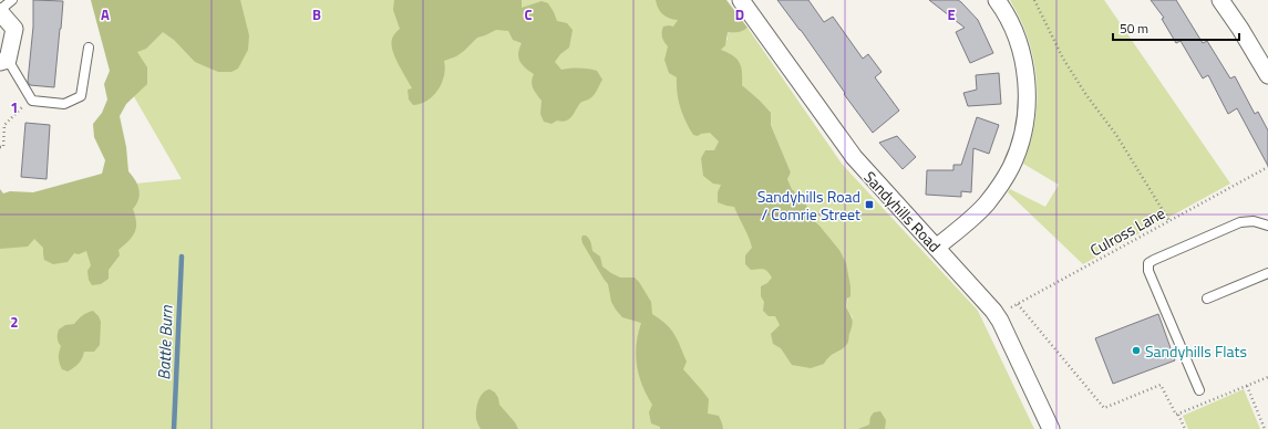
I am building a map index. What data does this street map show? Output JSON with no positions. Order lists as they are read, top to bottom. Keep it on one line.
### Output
{"streets":{"street":["Sandyhills Road"],"path":["Culross Lane"]},"crossings":[["Sandyhills Road","Culross Lane"]],"water":["Battle Burn"],"places":{"transit":["Sandyhills Road / Comrie Street"],"other":["Sandyhills Flats"]},"scale_bar":"50 m","grid":{"columns":["A","B","C","D","E"],"rows":["1","2"]}}
